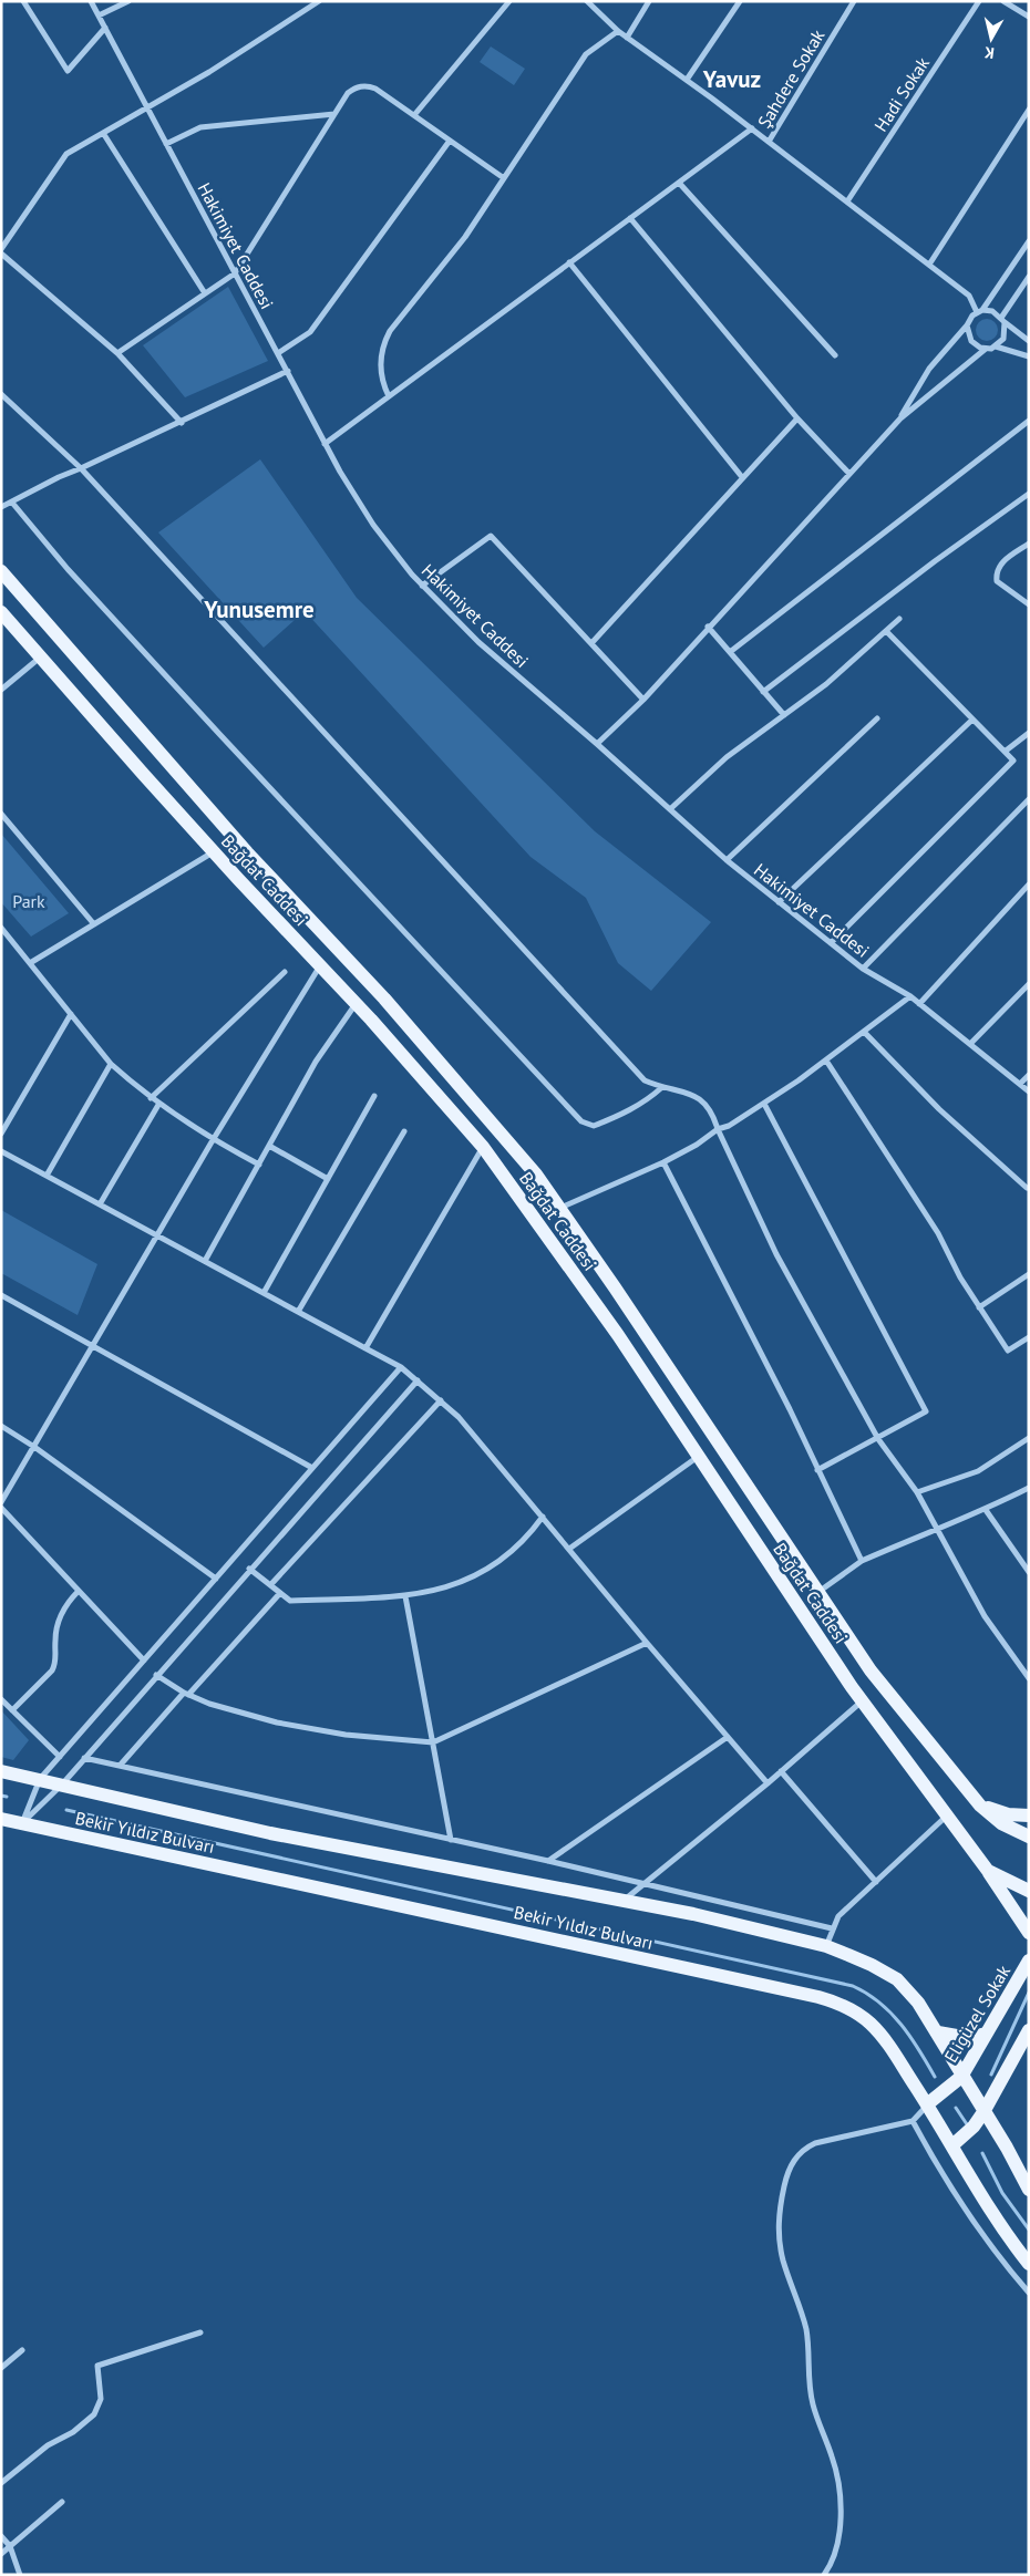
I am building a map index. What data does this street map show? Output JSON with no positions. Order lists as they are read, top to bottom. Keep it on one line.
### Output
{"streets":{"main road":["Bağdat Caddesi","Bekir Yıldız Bulvarı","Eligüzel Sokak"],"street":["Şahdere Sokak","Hadi Sokak","Hakimiyet Caddesi"]},"crossings":[["Bekir Yıldız Bulvarı","Eligüzel Sokak"]],"districts":["Yavuz","Yunusemre"],"parks":["Park"],"north":"bottom"}
